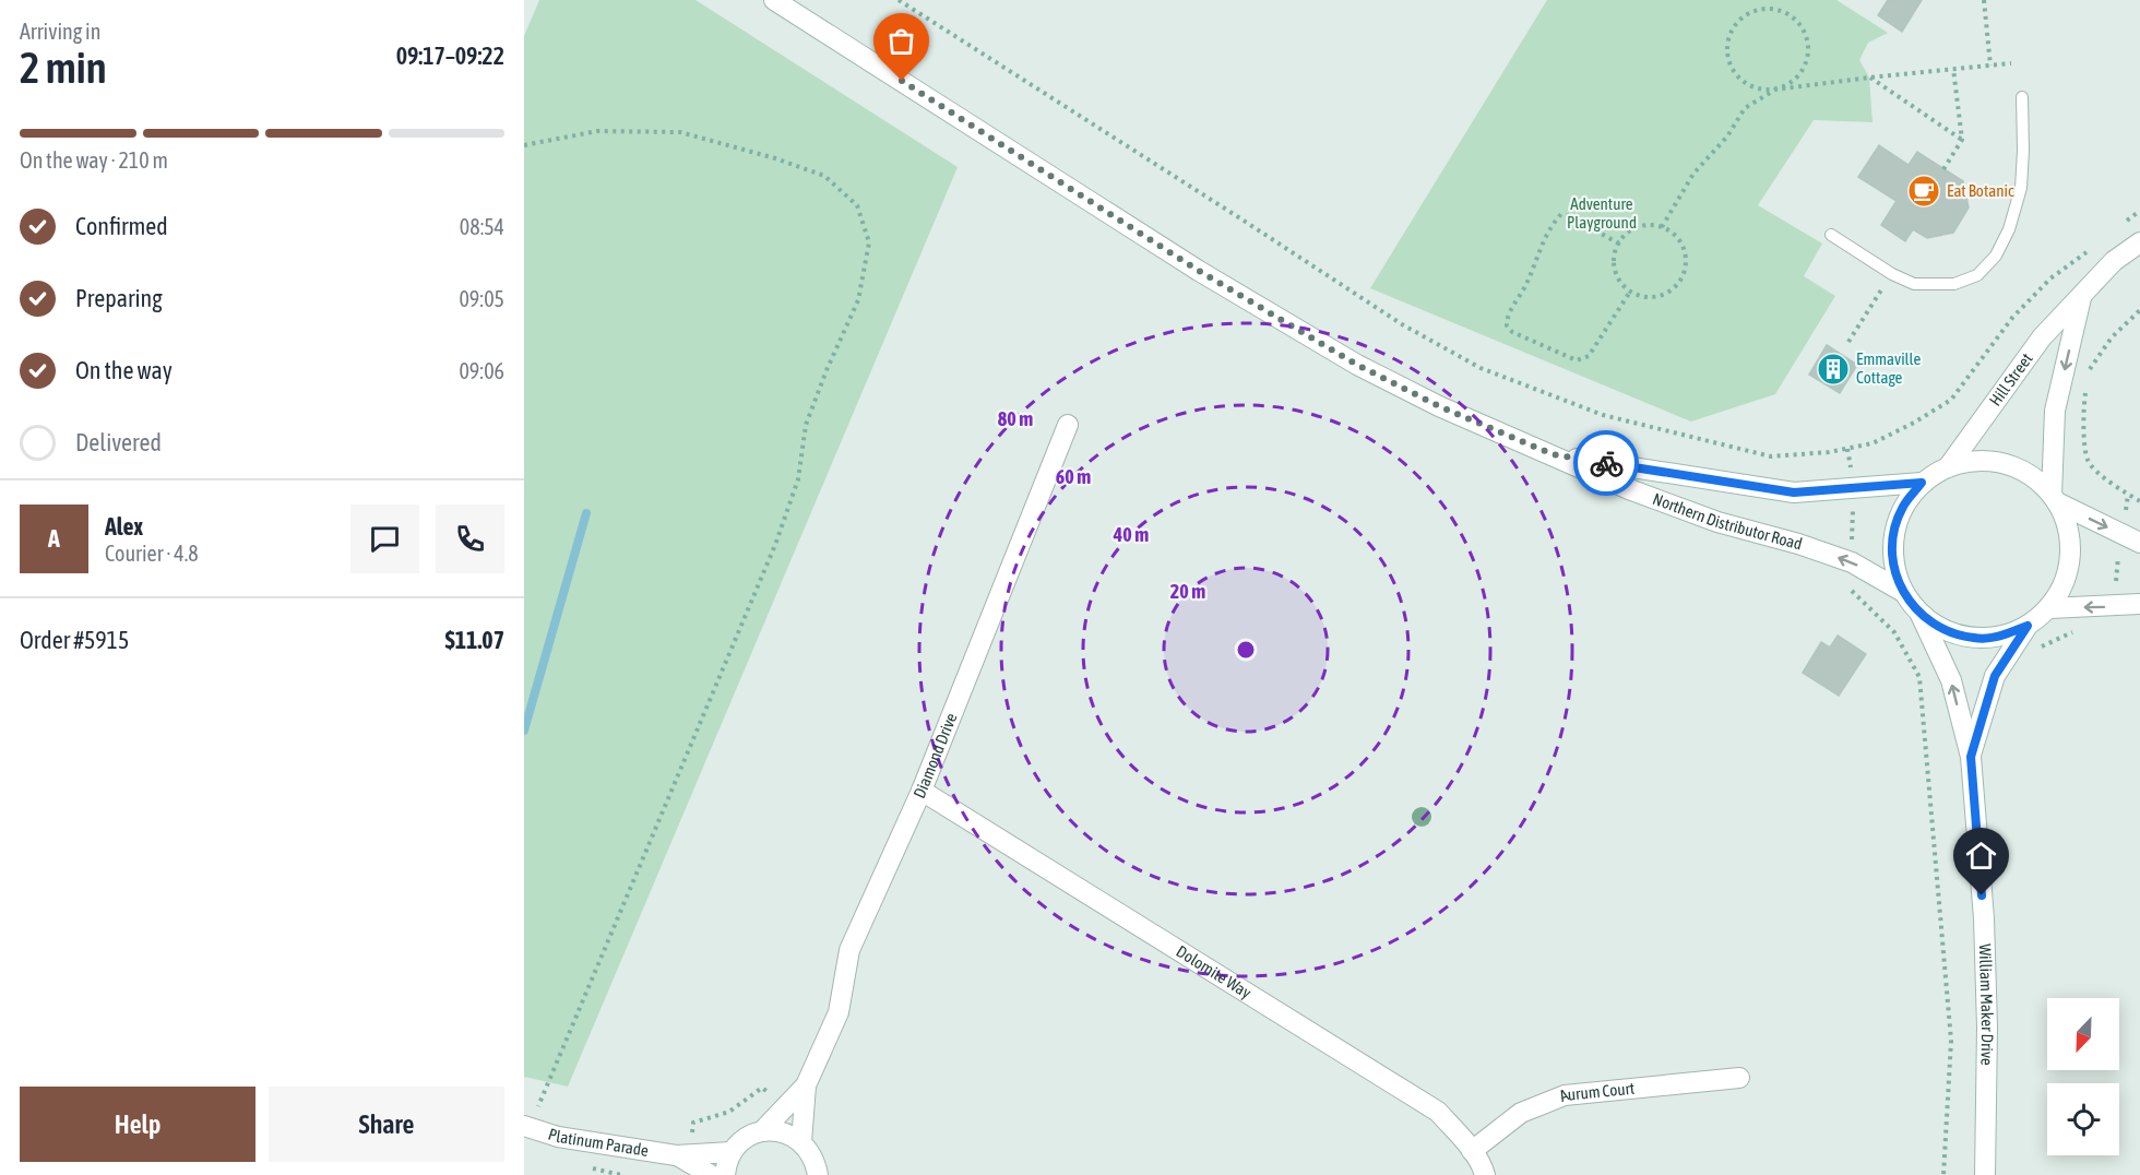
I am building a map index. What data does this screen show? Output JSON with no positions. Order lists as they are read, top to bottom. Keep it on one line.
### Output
{"streets":{"main road":["Hill Street","Northern Distributor Road","Diamond Drive","Dolomite Way","William Maker Drive","Aurum Court","Platinum Parade"]},"crossings":[["Hill Street","Northern Distributor Road"],["Hill Street","William Maker Drive"],["Northern Distributor Road","William Maker Drive"],["Diamond Drive","Dolomite Way"],["Diamond Drive","Platinum Parade"],["Dolomite Way","Aurum Court"]],"one_way":["Hill Street"],"parks":["Adventure Playground"],"places":{"cafe":["Eat Botanic"],"building":["Emmaville Cottage"]},"north":"bottom left","page":{"heading":["2 min","Arriving in","09:17–09:22"],"panel":["Alex","Courier · 4.8","Order #5915","$11.07"],"bar":"On the way · 210 m","list":[["Confirmed","08:54"],["Preparing","09:05"],["On the way","09:06"],"Delivered"],"round":"A","buttons":["Help","Share"]},"rings":["80 m","60 m","40 m","20 m"]}
